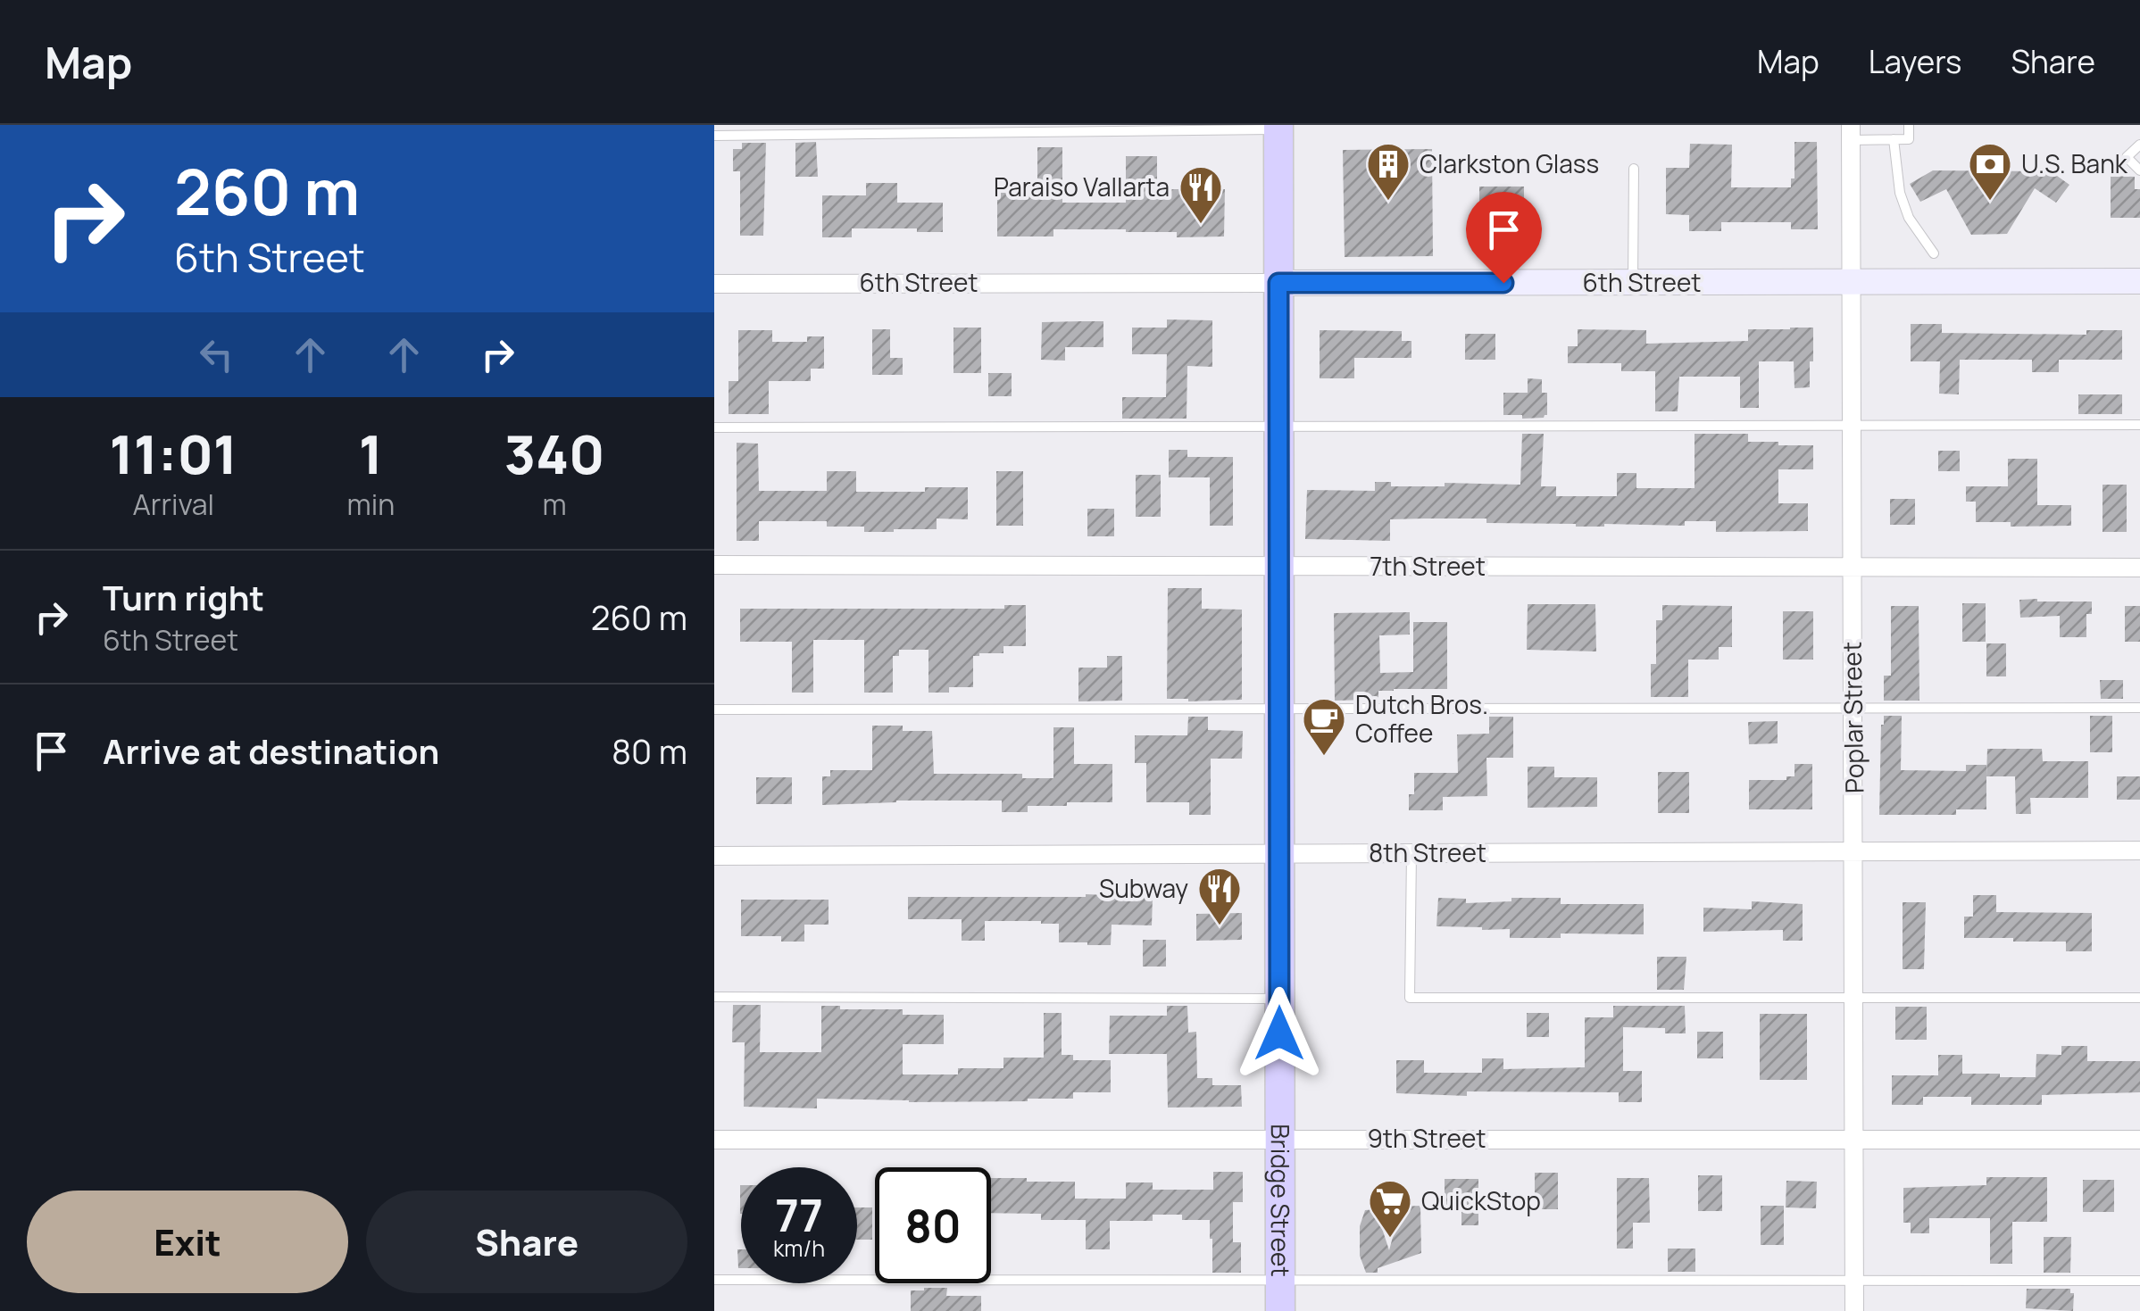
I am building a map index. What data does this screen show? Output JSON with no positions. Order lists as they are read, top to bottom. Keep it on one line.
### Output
{"streets":{"highway":["Bridge Street"],"main road":["6th Street"],"street":["7th Street","Poplar Street","8th Street","9th Street"]},"crossings":[["6th Street","Poplar Street"],["6th Street","Bridge Street"],["7th Street","Poplar Street"],["7th Street","Bridge Street"],["Poplar Street","8th Street"],["Poplar Street","9th Street"],["8th Street","Bridge Street"],["9th Street","Bridge Street"]],"places":{"building":["Clarkston Glass"],"bank":["U.S. Bank"],"restaurant":["Paraiso Vallarta","Subway"],"cafe":["Dutch Bros. Coffee"],"supermarket":["QuickStop"]},"page":{"header":"Map","nav":["Map","Layers","Share"],"turn":["260 m","6th Street"],"eta":["11:01","Arrival","1","min","340","m"],"list":[{"name":"Turn right","note":"6th Street","value":"260 m"},{"name":"Arrive at destination","value":"80 m"}],"speed":"77 km/h","limit":"80","buttons":["Exit","Share"]}}
